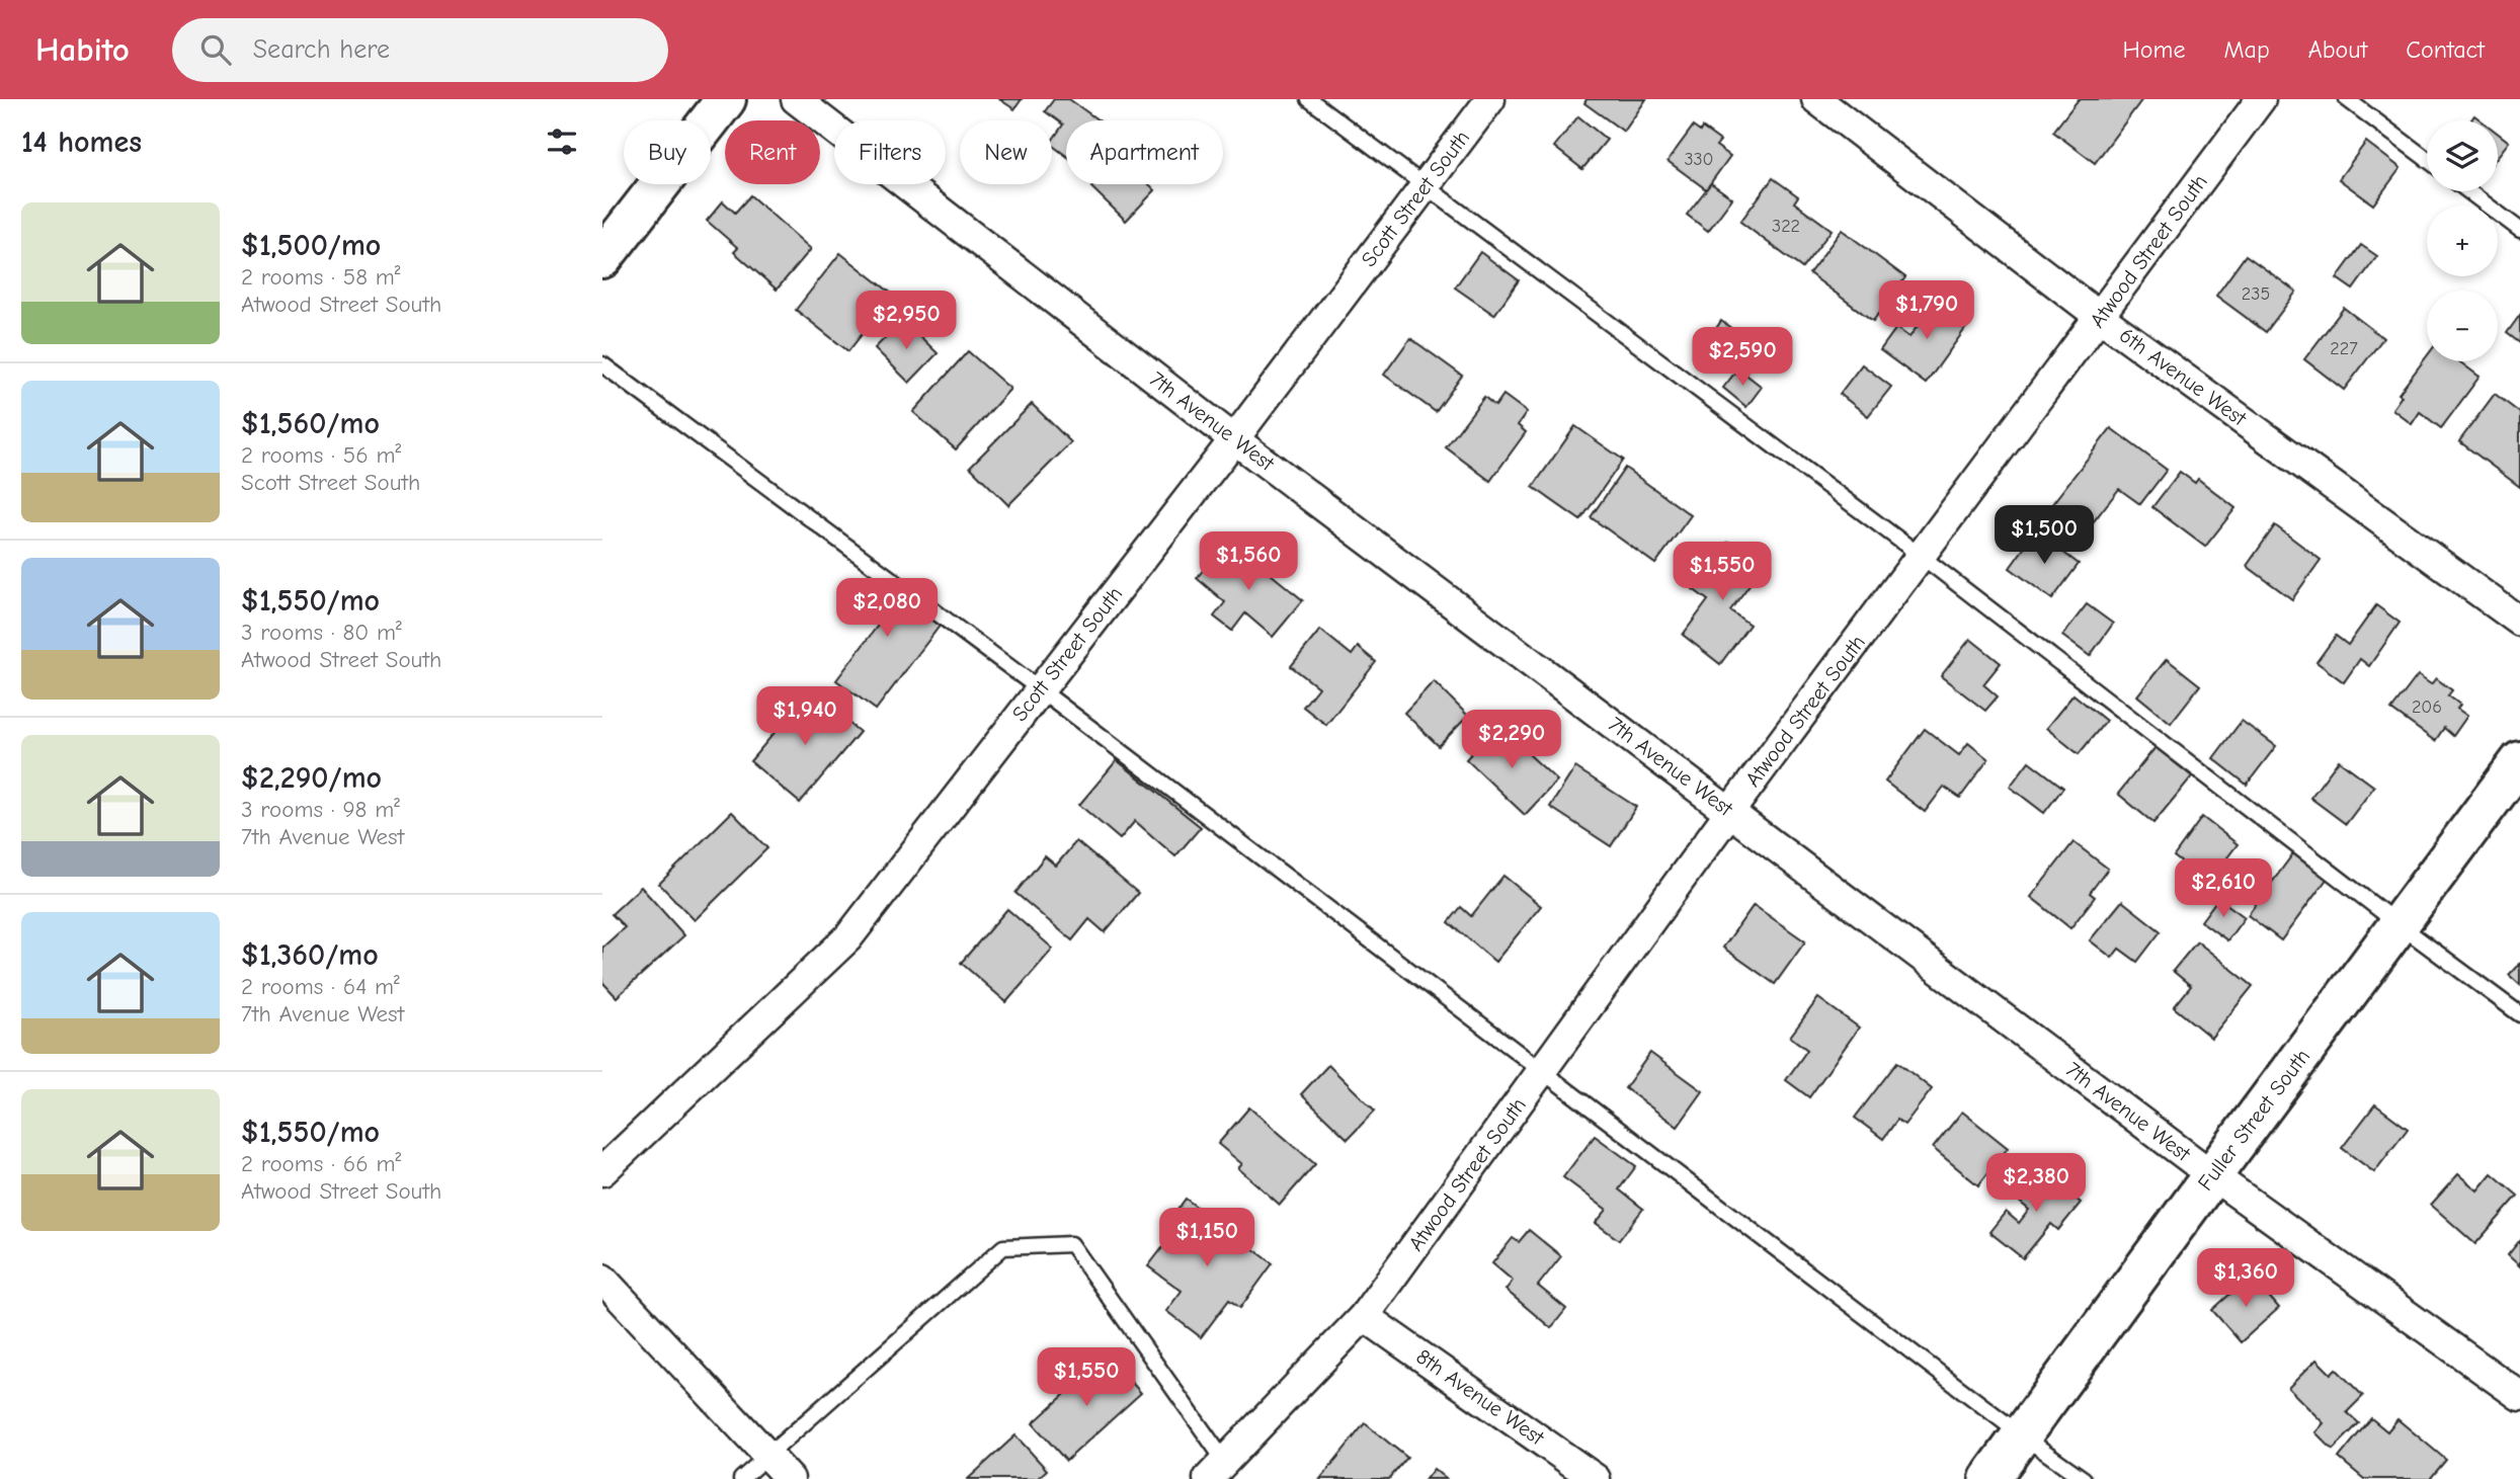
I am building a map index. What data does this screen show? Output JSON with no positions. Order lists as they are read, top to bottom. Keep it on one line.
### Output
{"streets":{"street":["Scott Street South","Atwood Street South","6th Avenue West","7th Avenue West","Fuller Street South","8th Avenue West"]},"crossings":[["Scott Street South","7th Avenue West"],["Atwood Street South","6th Avenue West"],["Atwood Street South","7th Avenue West"],["Atwood Street South","8th Avenue West"],["7th Avenue West","Fuller Street South"]],"house_numbers":["330","322","235","227","206"],"page":{"header":"Habito","search":"Search here","nav":["Home","Map","About","Contact"],"heading":"14 homes","map_buttons":["+","−"],"chip":["Buy","Rent","Filters","New","Apartment"],"list":[{"name":"$1,500/mo","note":"2 rooms · 58 m² · Atwood Street South"},{"name":"$1,560/mo","note":"2 rooms · 56 m² · Scott Street South"},{"name":"$1,550/mo","note":"3 rooms · 80 m² · Atwood Street South"},{"name":"$2,290/mo","note":"3 rooms · 98 m² · 7th Avenue West"},{"name":"$1,360/mo","note":"2 rooms · 64 m² · 7th Avenue West"},{"name":"$1,550/mo","note":"2 rooms · 66 m² · Atwood Street South"}],"price":["$1,790","$2,950","$2,590","$1,500","$1,560","$1,550","$2,080","$1,940","$2,290","$2,610","$2,380","$1,150","$1,360","$1,550"]}}
